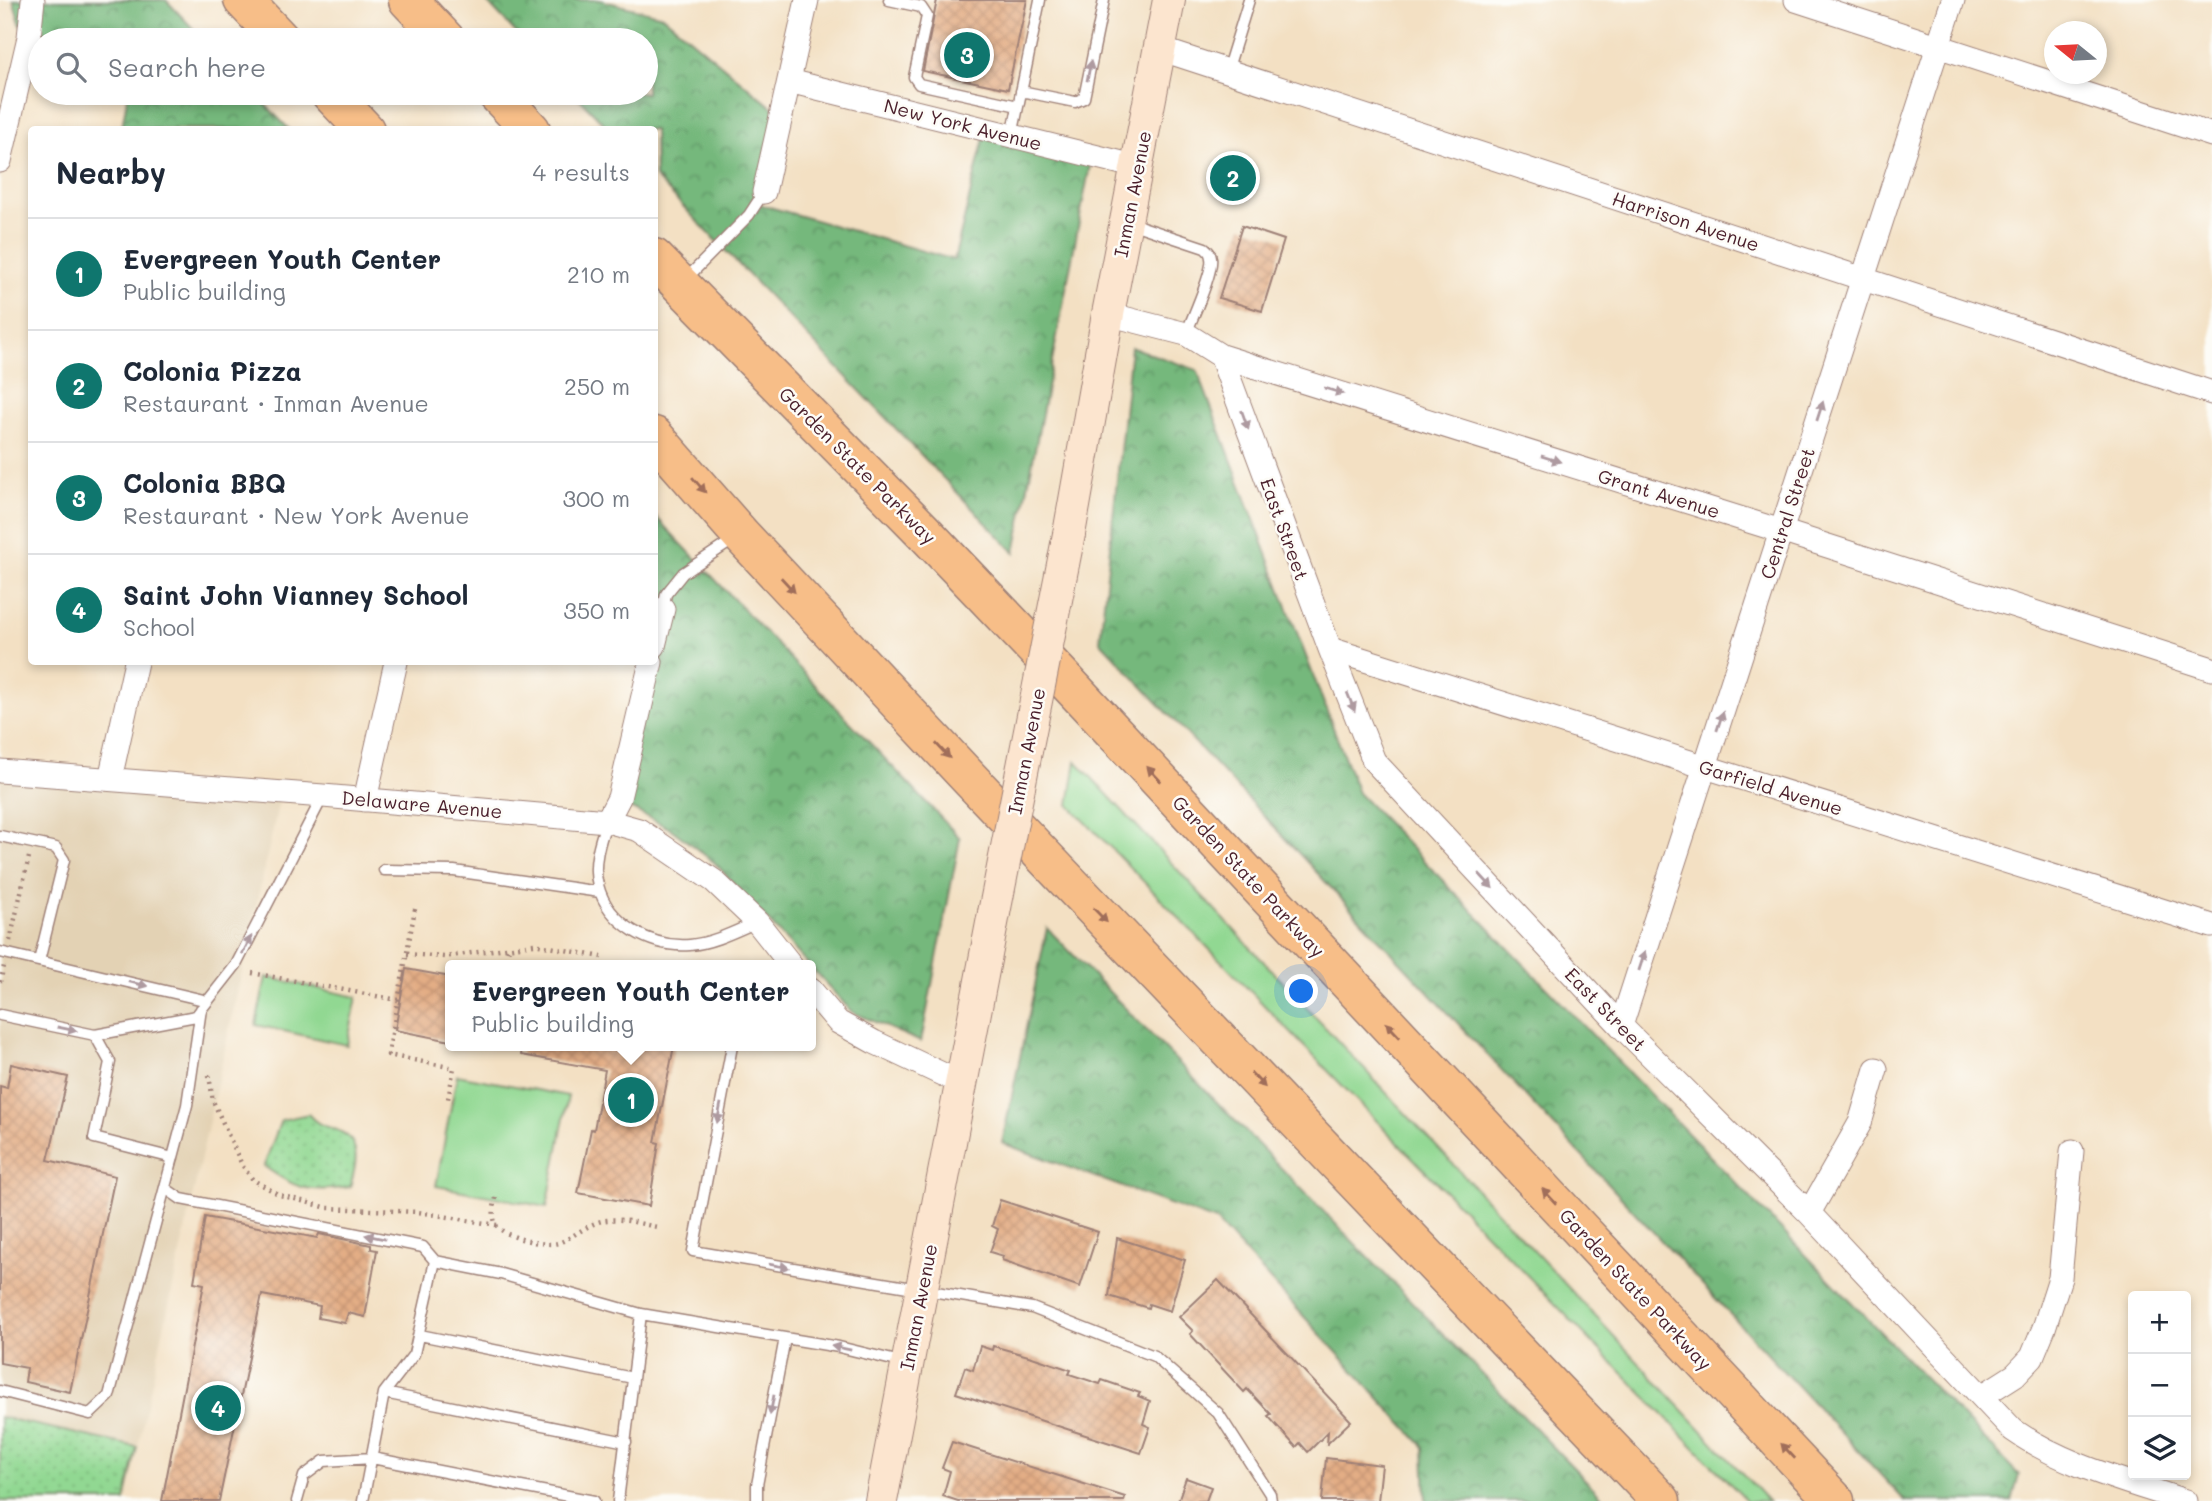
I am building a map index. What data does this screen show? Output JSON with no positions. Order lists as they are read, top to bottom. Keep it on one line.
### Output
{"streets":{"highway":["Garden State Parkway"],"main road":["Inman Avenue"],"street":["New York Avenue","Harrison Avenue","Grant Avenue","Central Street","East Street","Garfield Avenue","Delaware Avenue"]},"crossings":[["New York Avenue","Inman Avenue"],["Inman Avenue","Harrison Avenue"],["Inman Avenue","Grant Avenue"],["Harrison Avenue","Central Street"],["Grant Avenue","Central Street"],["Grant Avenue","East Street"],["Central Street","East Street"],["Central Street","Garfield Avenue"],["East Street","Garfield Avenue"]],"one_way":["Grant Avenue","Central Street","East Street"],"north":"left","page":{"pins":["3","2","1","4"],"search":"Search here","heading":["Nearby","4 results"],"list":[{"mark":"1","name":"Evergreen Youth Center","note":"Public building","value":"210 m"},{"mark":"2","name":"Colonia Pizza","note":"Restaurant · Inman Avenue","value":"250 m"},{"mark":"3","name":"Colonia BBQ","note":"Restaurant · New York Avenue","value":"300 m"},{"mark":"4","name":"Saint John Vianney School","note":"School","value":"350 m"}],"popup":["Evergreen Youth Center","Public building"],"map_buttons":["+","−"]}}
